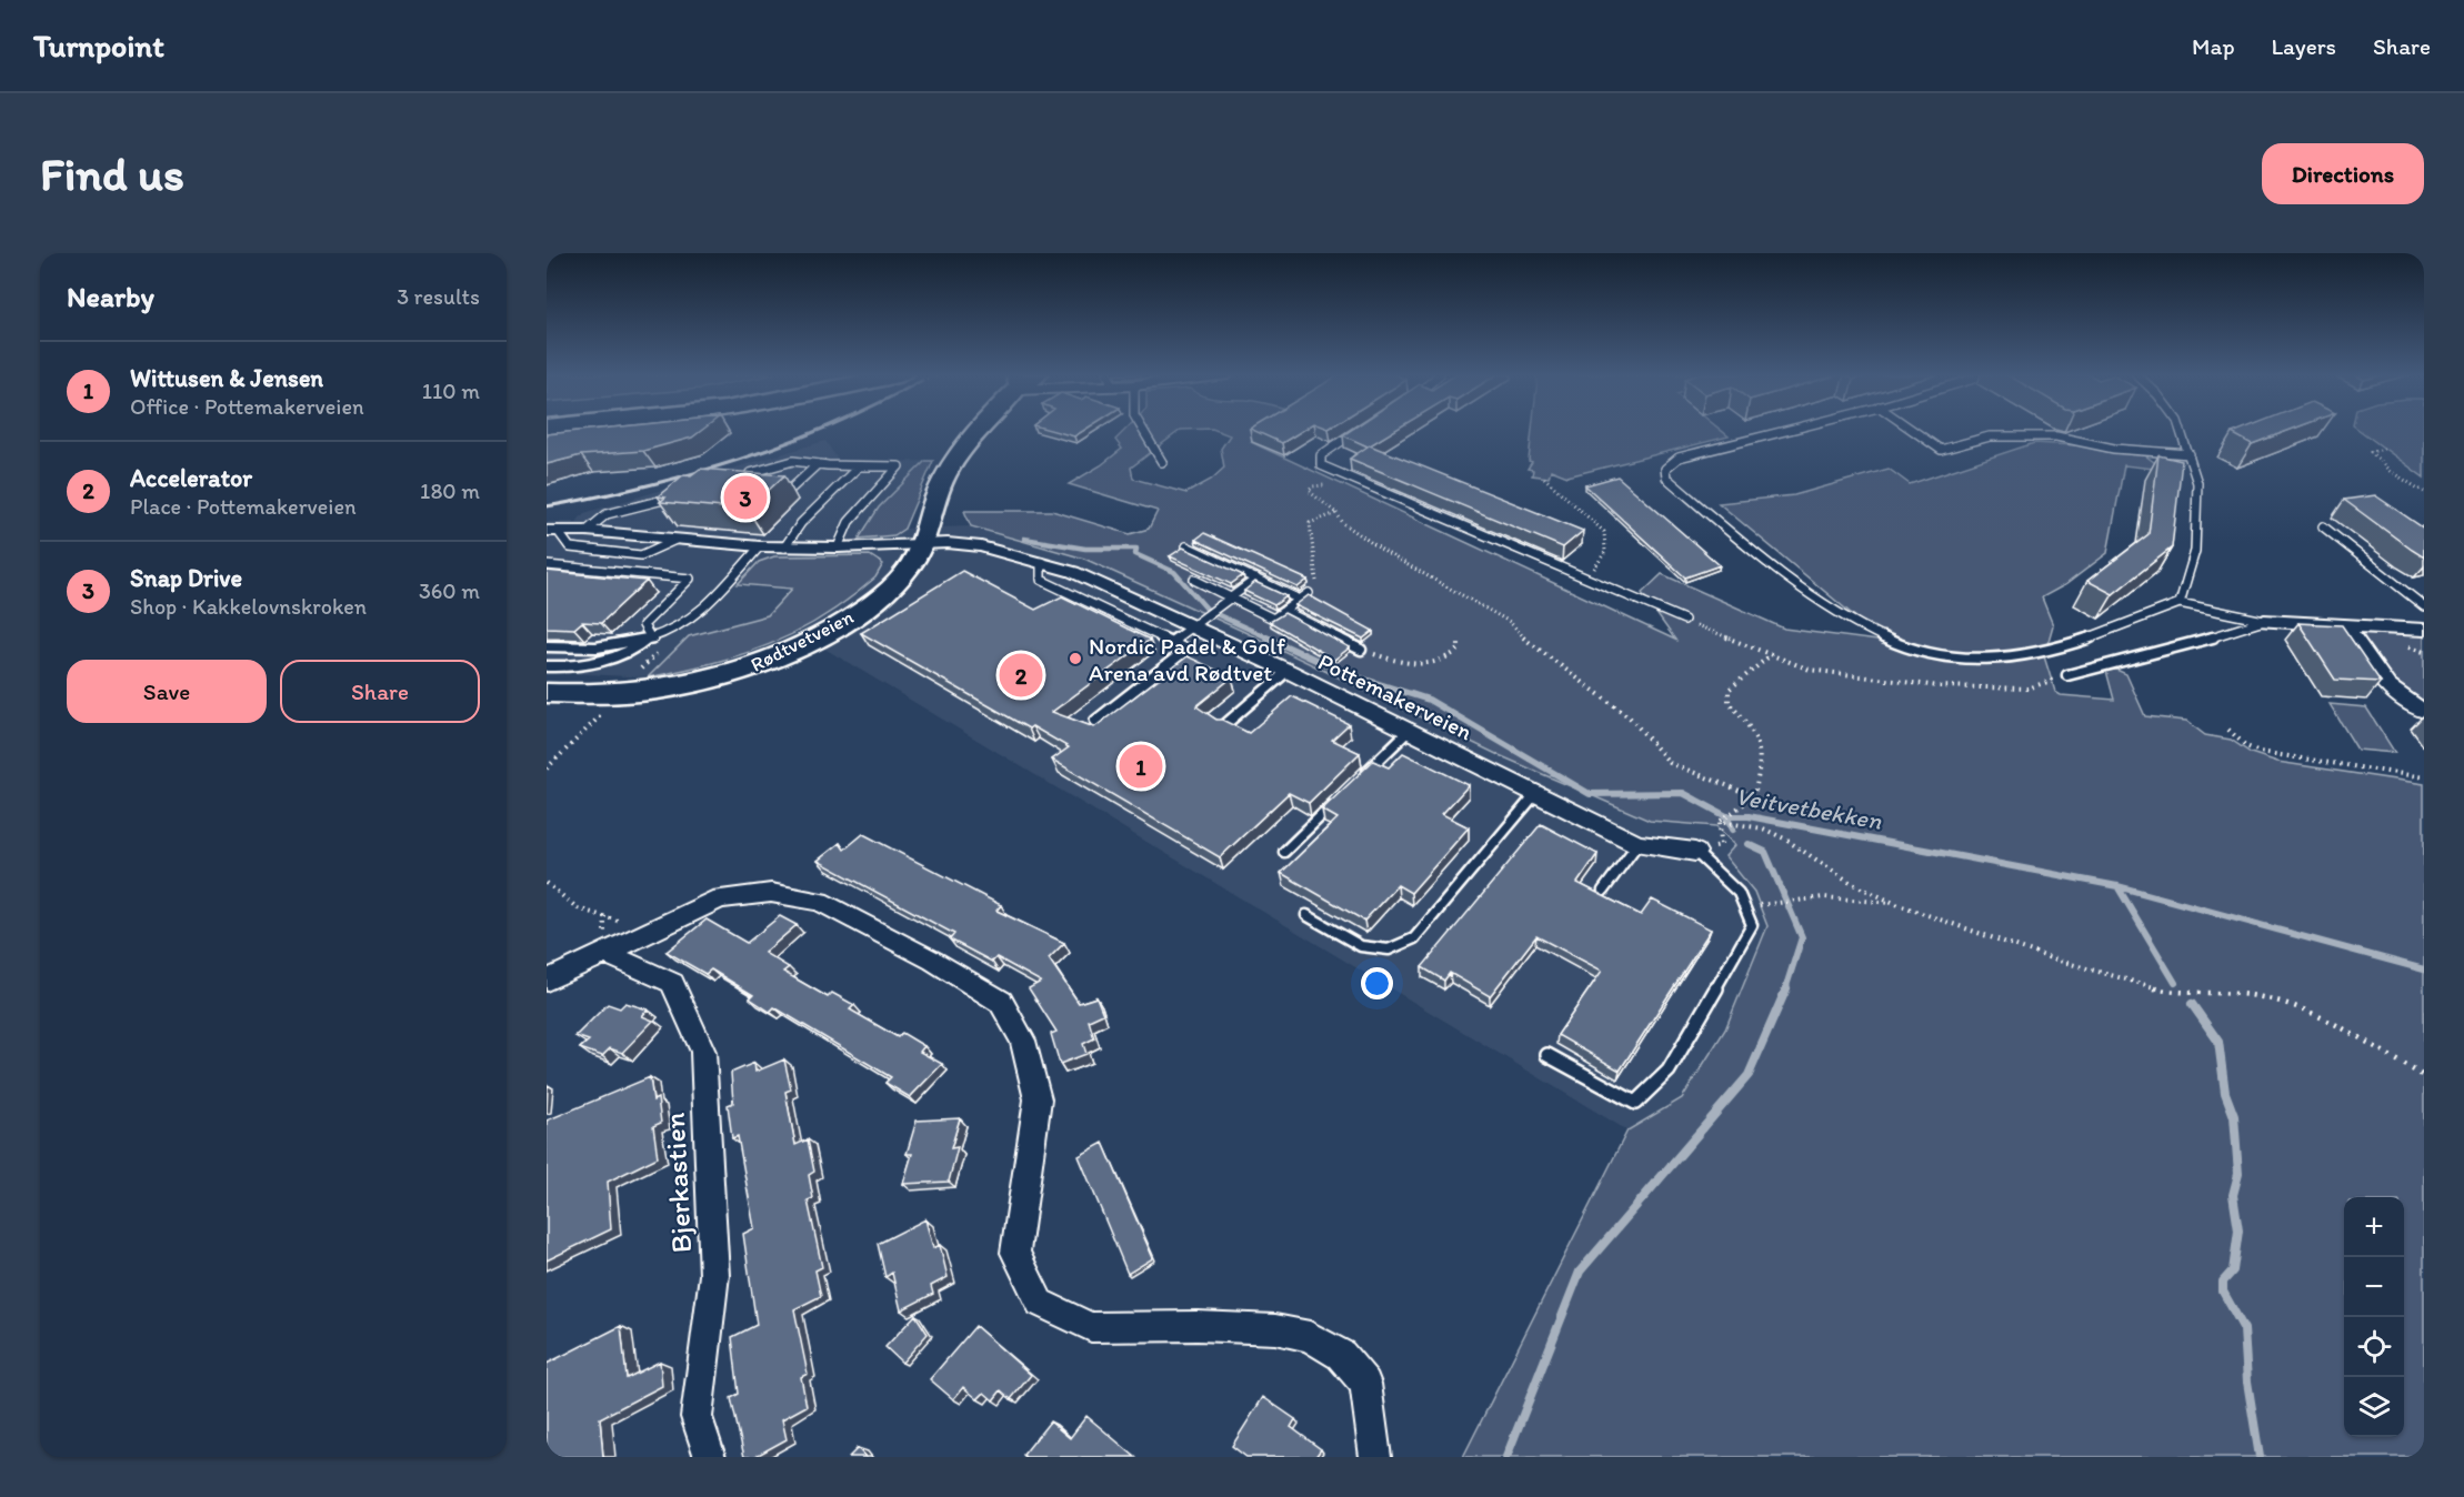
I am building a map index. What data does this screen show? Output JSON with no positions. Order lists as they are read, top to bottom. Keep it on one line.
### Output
{"streets":{"street":["Rødtvetveien","Pottemakerveien","Bjerkastien"]},"crossings":[["Rødtvetveien","Pottemakerveien"]],"water":["Veitvetbekken"],"places":["Nordic Padel & Golf Arena avd Rødtvet"],"page":{"header":"Turnpoint","nav":["Map","Layers","Share"],"buttons":["Directions",["Save","Share"]],"title":"Find us","heading":["Nearby","3 results"],"list":[{"mark":"1","name":"Wittusen & Jensen","note":"Office · Pottemakerveien","value":"110 m"},{"mark":"2","name":"Accelerator","note":"Place · Pottemakerveien","value":"180 m"},{"mark":"3","name":"Snap Drive","note":"Shop · Kakkelovnskroken","value":"360 m"}],"pins":["3","2","1"],"map_buttons":["+","−"]}}
